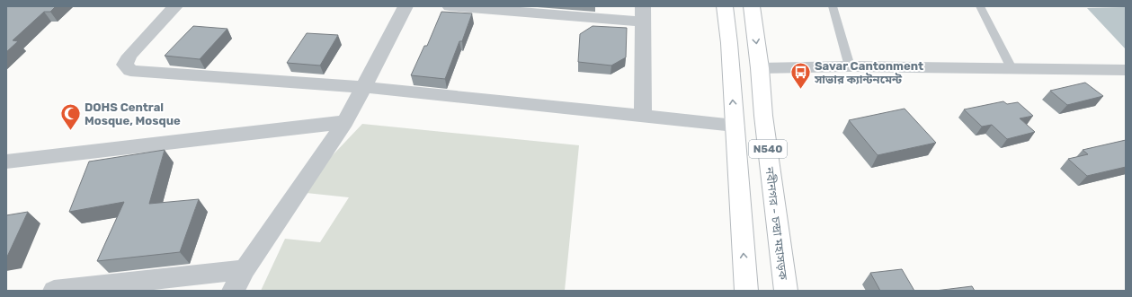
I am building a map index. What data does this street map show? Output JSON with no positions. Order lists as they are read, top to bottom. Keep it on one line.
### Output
{"streets":{"highway":["N540","নবীনগর - চন্দ্রা মহাসড়ক"]},"places":{"bus stop":["Savar Cantonment সাভার ক্যান্টনমেন্ট"],"mosque":["DOHS Central Mosque, Mosque"]}}
